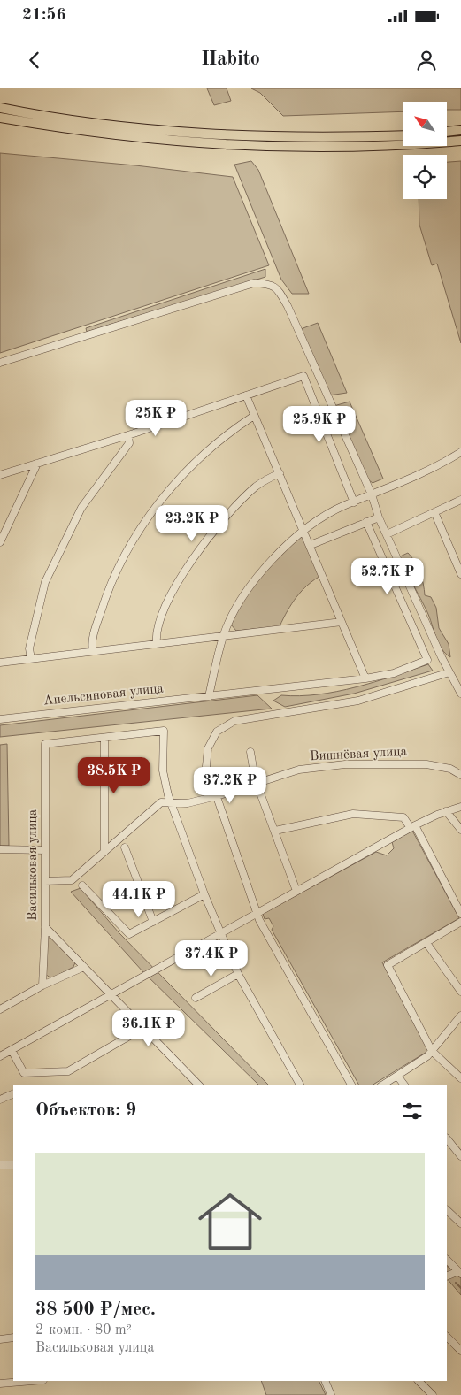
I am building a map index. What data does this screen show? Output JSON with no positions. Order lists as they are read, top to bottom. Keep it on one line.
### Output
{"streets":{"street":["Апельсиновая улица","Вишнёвая улица","Васильковая улица"]},"crossings":[["Вишнёвая улица","Васильковая улица"]],"north":"top left","page":{"status":"21:56","header":"Habito","price":["25K ₽","25.9K ₽","23.2K ₽","52.7K ₽","38.5K ₽","37.2K ₽","44.1K ₽","37.4K ₽","36.1K ₽"],"heading":"Объектов: 9","list":[{"name":"38 500 ₽/мес.","note":"2-комн. · 80 m² · Васильковая улица"}]}}
